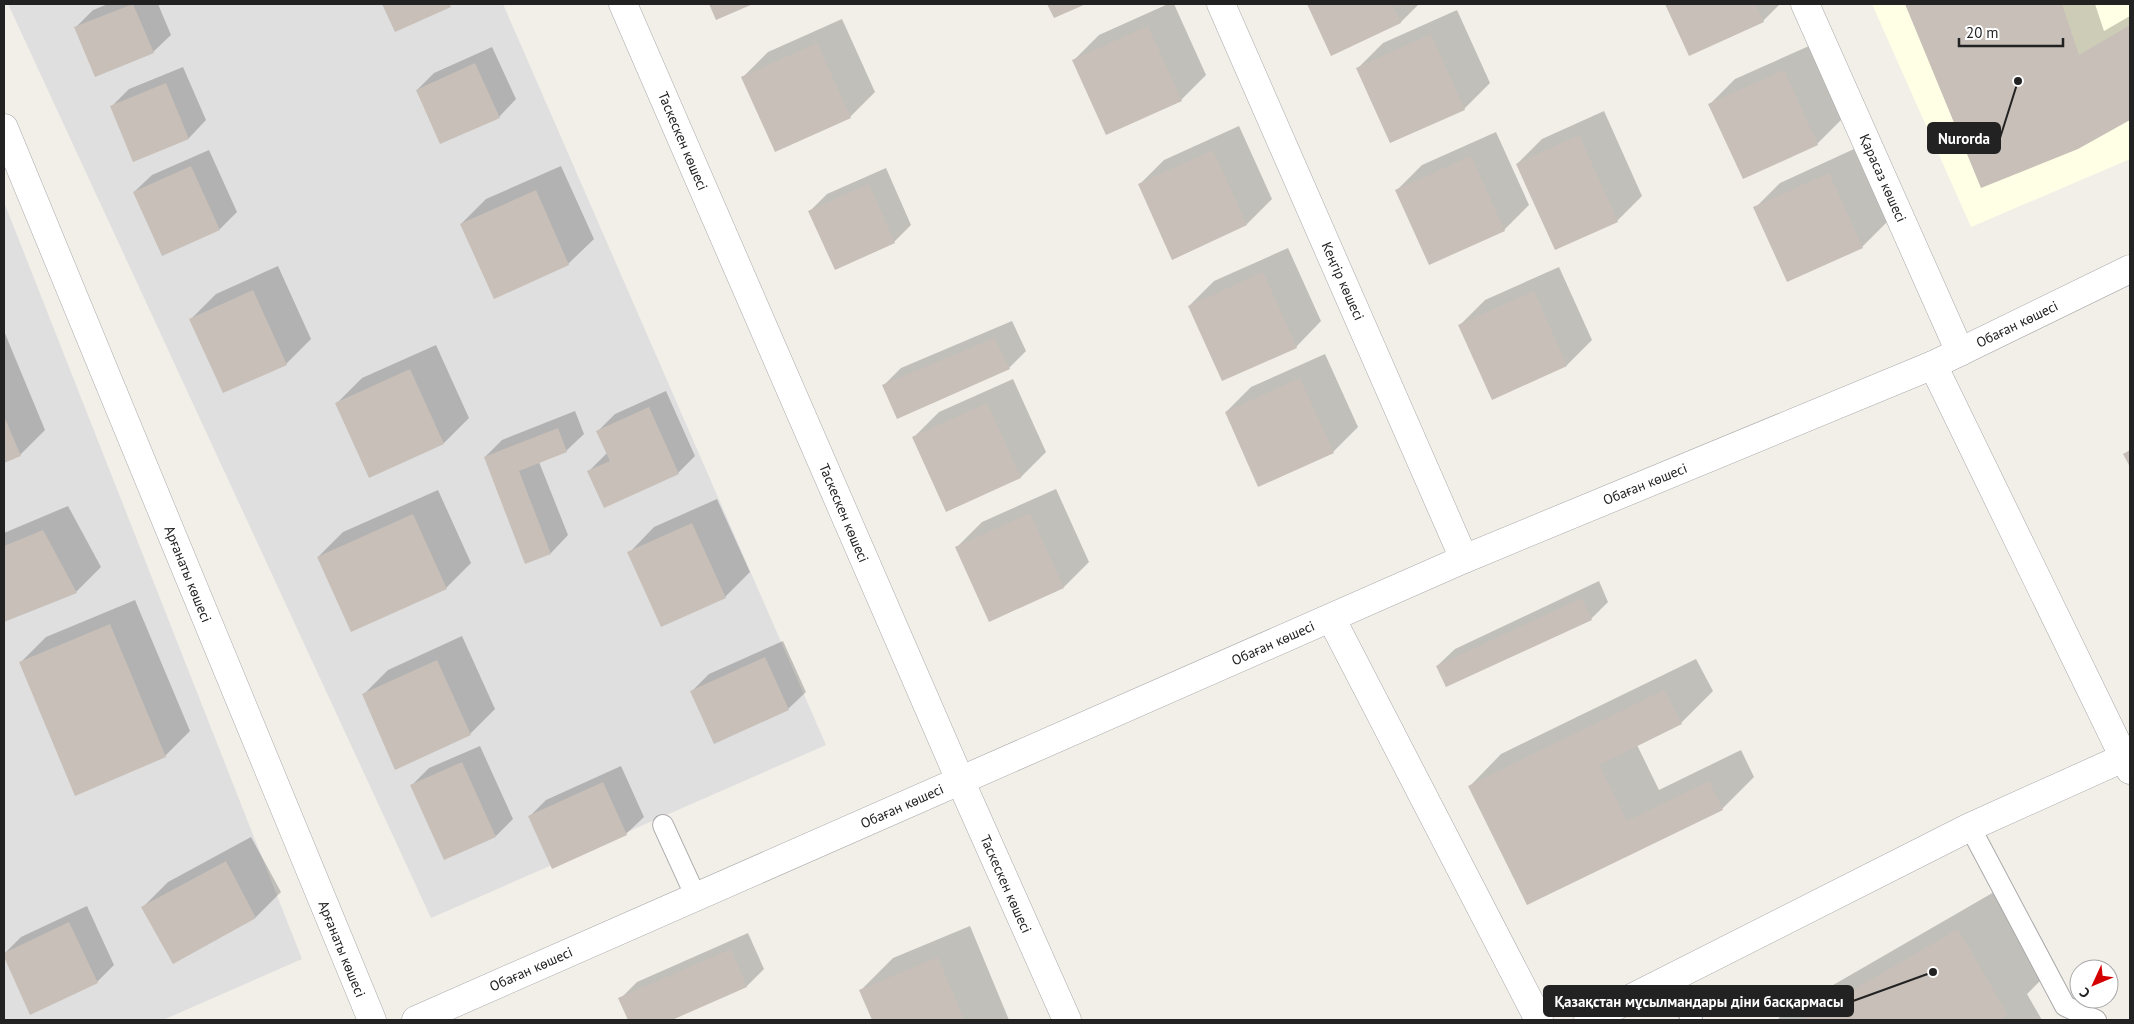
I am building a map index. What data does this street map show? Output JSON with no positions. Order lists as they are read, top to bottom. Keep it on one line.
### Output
{"streets":{"street":["Таскескен көшесі","Қарасаз көшесі","Кеңгір көшесі","Обаған көшесі","Арғанаты көшесі"]},"crossings":[["Таскескен көшесі","Обаған көшесі"],["Қарасаз көшесі","Обаған көшесі"],["Кеңгір көшесі","Обаған көшесі"]],"places":["Nurorda","Қазақстан мұсылмандары діни басқармасы"],"scale_bar":"20 m","north":"bottom left"}
